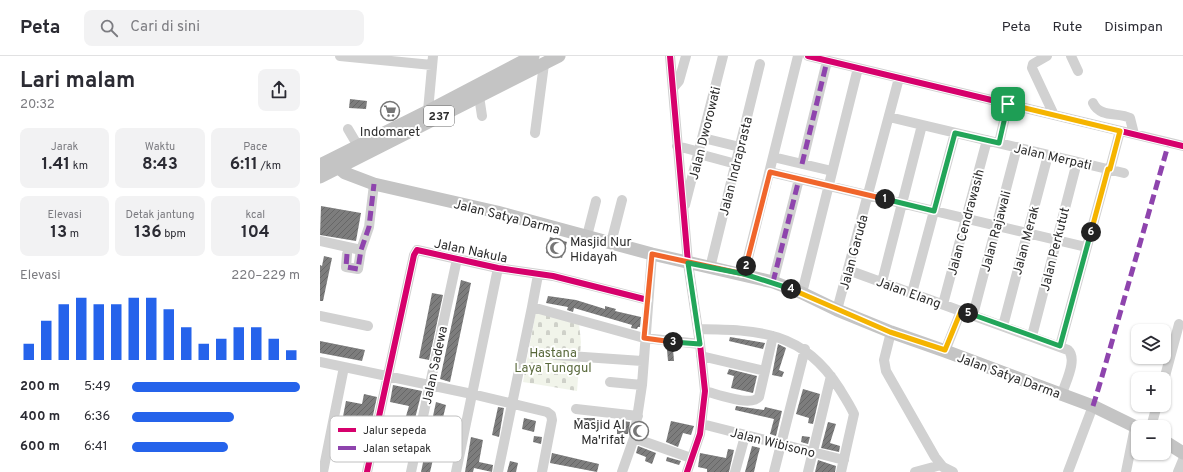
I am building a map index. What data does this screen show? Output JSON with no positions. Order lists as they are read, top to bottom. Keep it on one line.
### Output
{"streets":{"main road":["237","Jalan Satya Darma"],"street":["Jalan Dworowati","Jalan Merpati","Jalan Indraprasta","Jalan Cendrawasih","Jalan Rajawali","Jalan Merak","Jalan Perkutut","Jalan Nakula","Jalan Garuda","Jalan Elang","Jalan Sadewa","Jalan Wibisono"]},"crossings":[["237","Jalan Satya Darma"],["Jalan Merpati","Jalan Cendrawasih"],["Jalan Merpati","Jalan Rajawali"],["Jalan Merpati","Jalan Merak"],["Jalan Merpati","Jalan Perkutut"],["Jalan Merpati","Jalan Garuda"],["Jalan Indraprasta","Jalan Satya Darma"],["Jalan Satya Darma","Jalan Garuda"],["Jalan Cendrawasih","Jalan Elang"],["Jalan Rajawali","Jalan Elang"],["Jalan Merak","Jalan Elang"],["Jalan Perkutut","Jalan Elang"],["Jalan Nakula","Jalan Sadewa"],["Jalan Garuda","Jalan Elang"]],"parks":["Hastana Laya Tunggul"],"places":{"supermarket":["Indomaret"],"mosque":["Masjid Nur Hidayah","Masjid Al Ma'rifat"]},"legend":["Jalur sepeda","Jalan setapak"],"page":{"header":"Peta","search":"Cari di sini","nav":["Peta","Rute","Disimpan"],"heading":["Lari malam","20:32"],"stats":[["Jarak","1.41 km"],["Waktu","8:43"],["Pace","6:11 /km"],["Elevasi","13 m"],["Detak jantung","136 bpm"],["kcal","104"]],"pins":["1","6","2","4","5","3"],"chart":["Elevasi","220–229 m"],"map_buttons":["+","−"],"list":[{"name":"200 m","note":"5:49"},{"name":"400 m","note":"6:36"},{"name":"600 m","note":"6:41"}]}}
